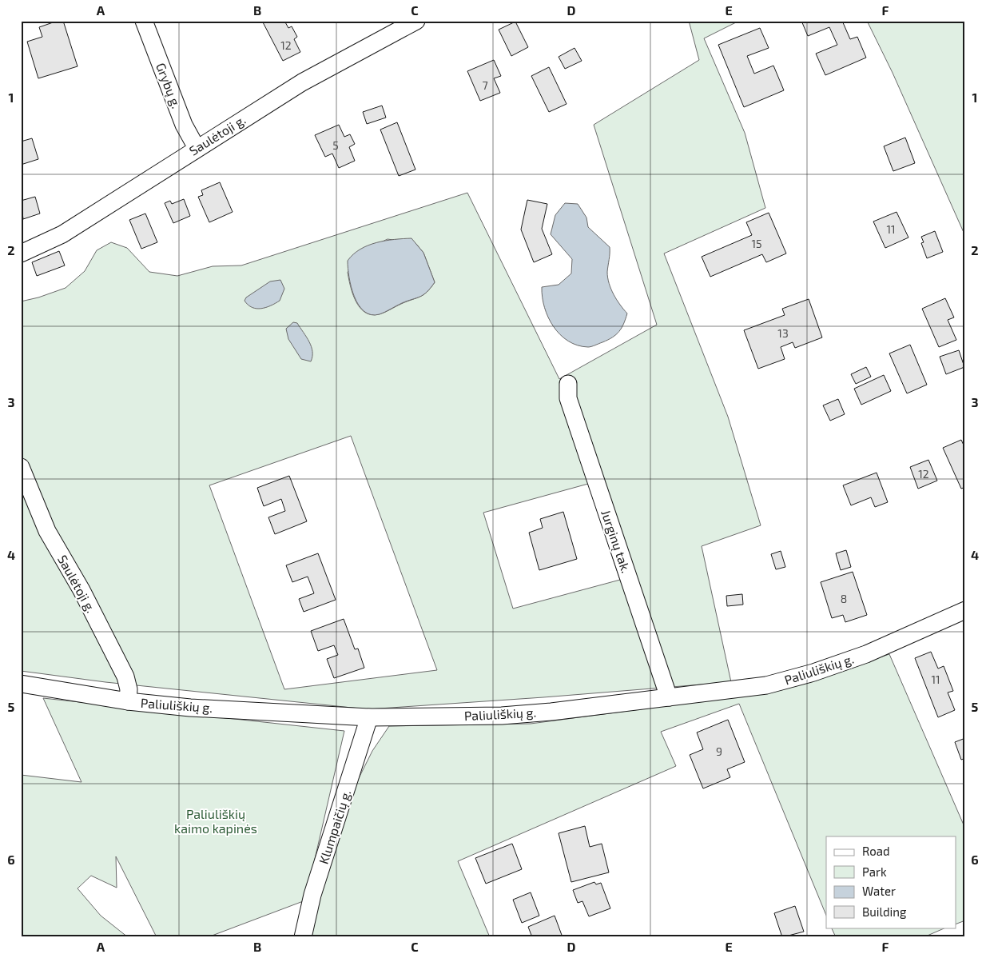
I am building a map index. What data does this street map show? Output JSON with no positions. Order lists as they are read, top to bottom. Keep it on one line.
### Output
{"streets":{"street":["Grybų g.","Saulėtoji g.","Jurginų tak.","Paliuliškių g.","Klumpaičių g."]},"crossings":[["Grybų g.","Saulėtoji g."],["Saulėtoji g.","Paliuliškių g."],["Jurginų tak.","Paliuliškių g."],["Paliuliškių g.","Klumpaičių g."]],"parks":["Paliuliškių kaimo kapinės"],"house_numbers":["12","7","5","11","15","13","12","8","11","9"],"legend":["Road","Park","Water","Building"],"grid":{"columns":["A","B","C","D","E","F"],"rows":["1","2","3","4","5","6"]}}
